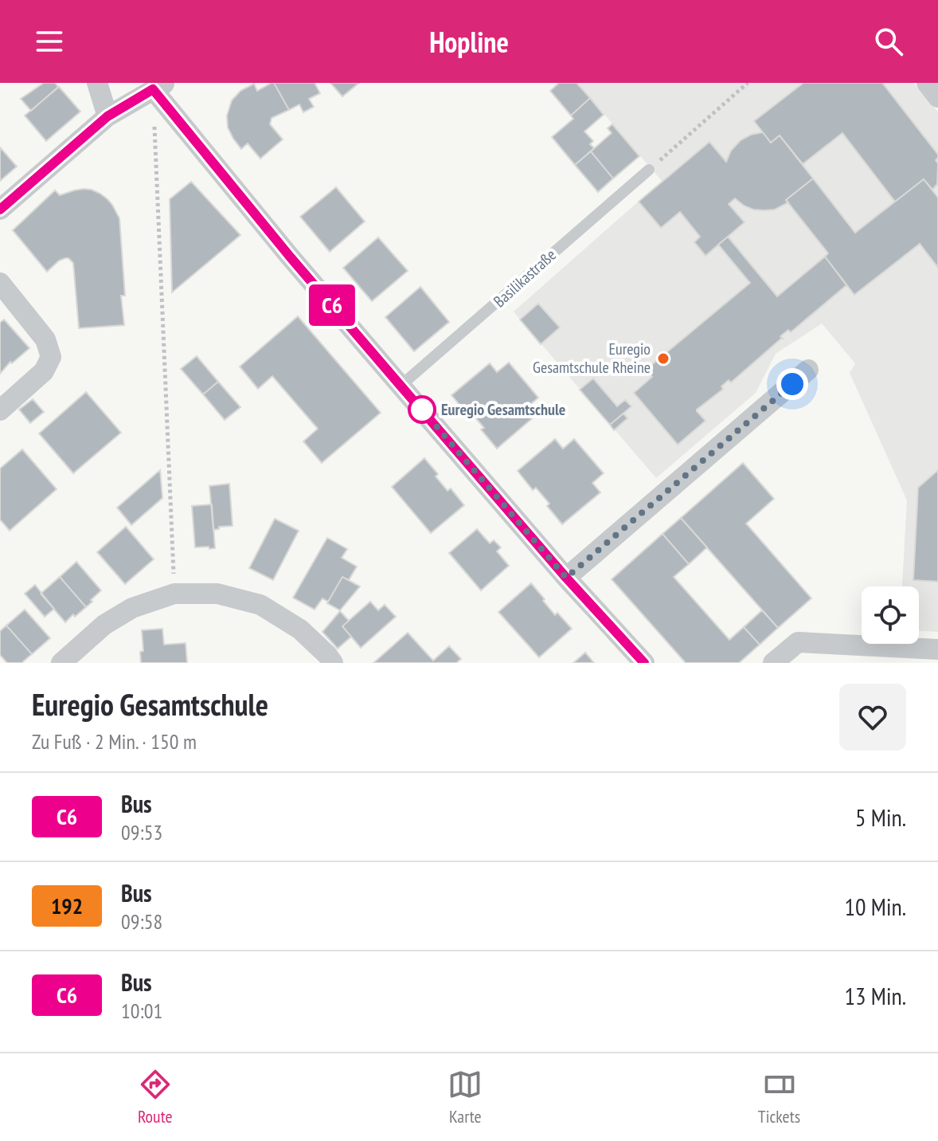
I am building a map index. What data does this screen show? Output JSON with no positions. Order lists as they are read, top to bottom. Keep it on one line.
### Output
{"streets":{"lane":["Basilikastraße"]},"places":["Euregio Gesamtschule Rheine","Euregio Gesamtschule"],"lines":["bus line C6"],"page":{"header":"Hopline","on_map":"C6","heading":["Euregio Gesamtschule","Zu Fuß · 2 Min. · 150 m"],"list":[{"mark":"C6","name":"Bus","note":"09:53","value":"5 Min."},{"mark":"192","name":"Bus","note":"09:58","value":"10 Min."},{"mark":"C6","name":"Bus","note":"10:01","value":"13 Min."}],"tabs":["Route","Karte","Tickets"]}}
